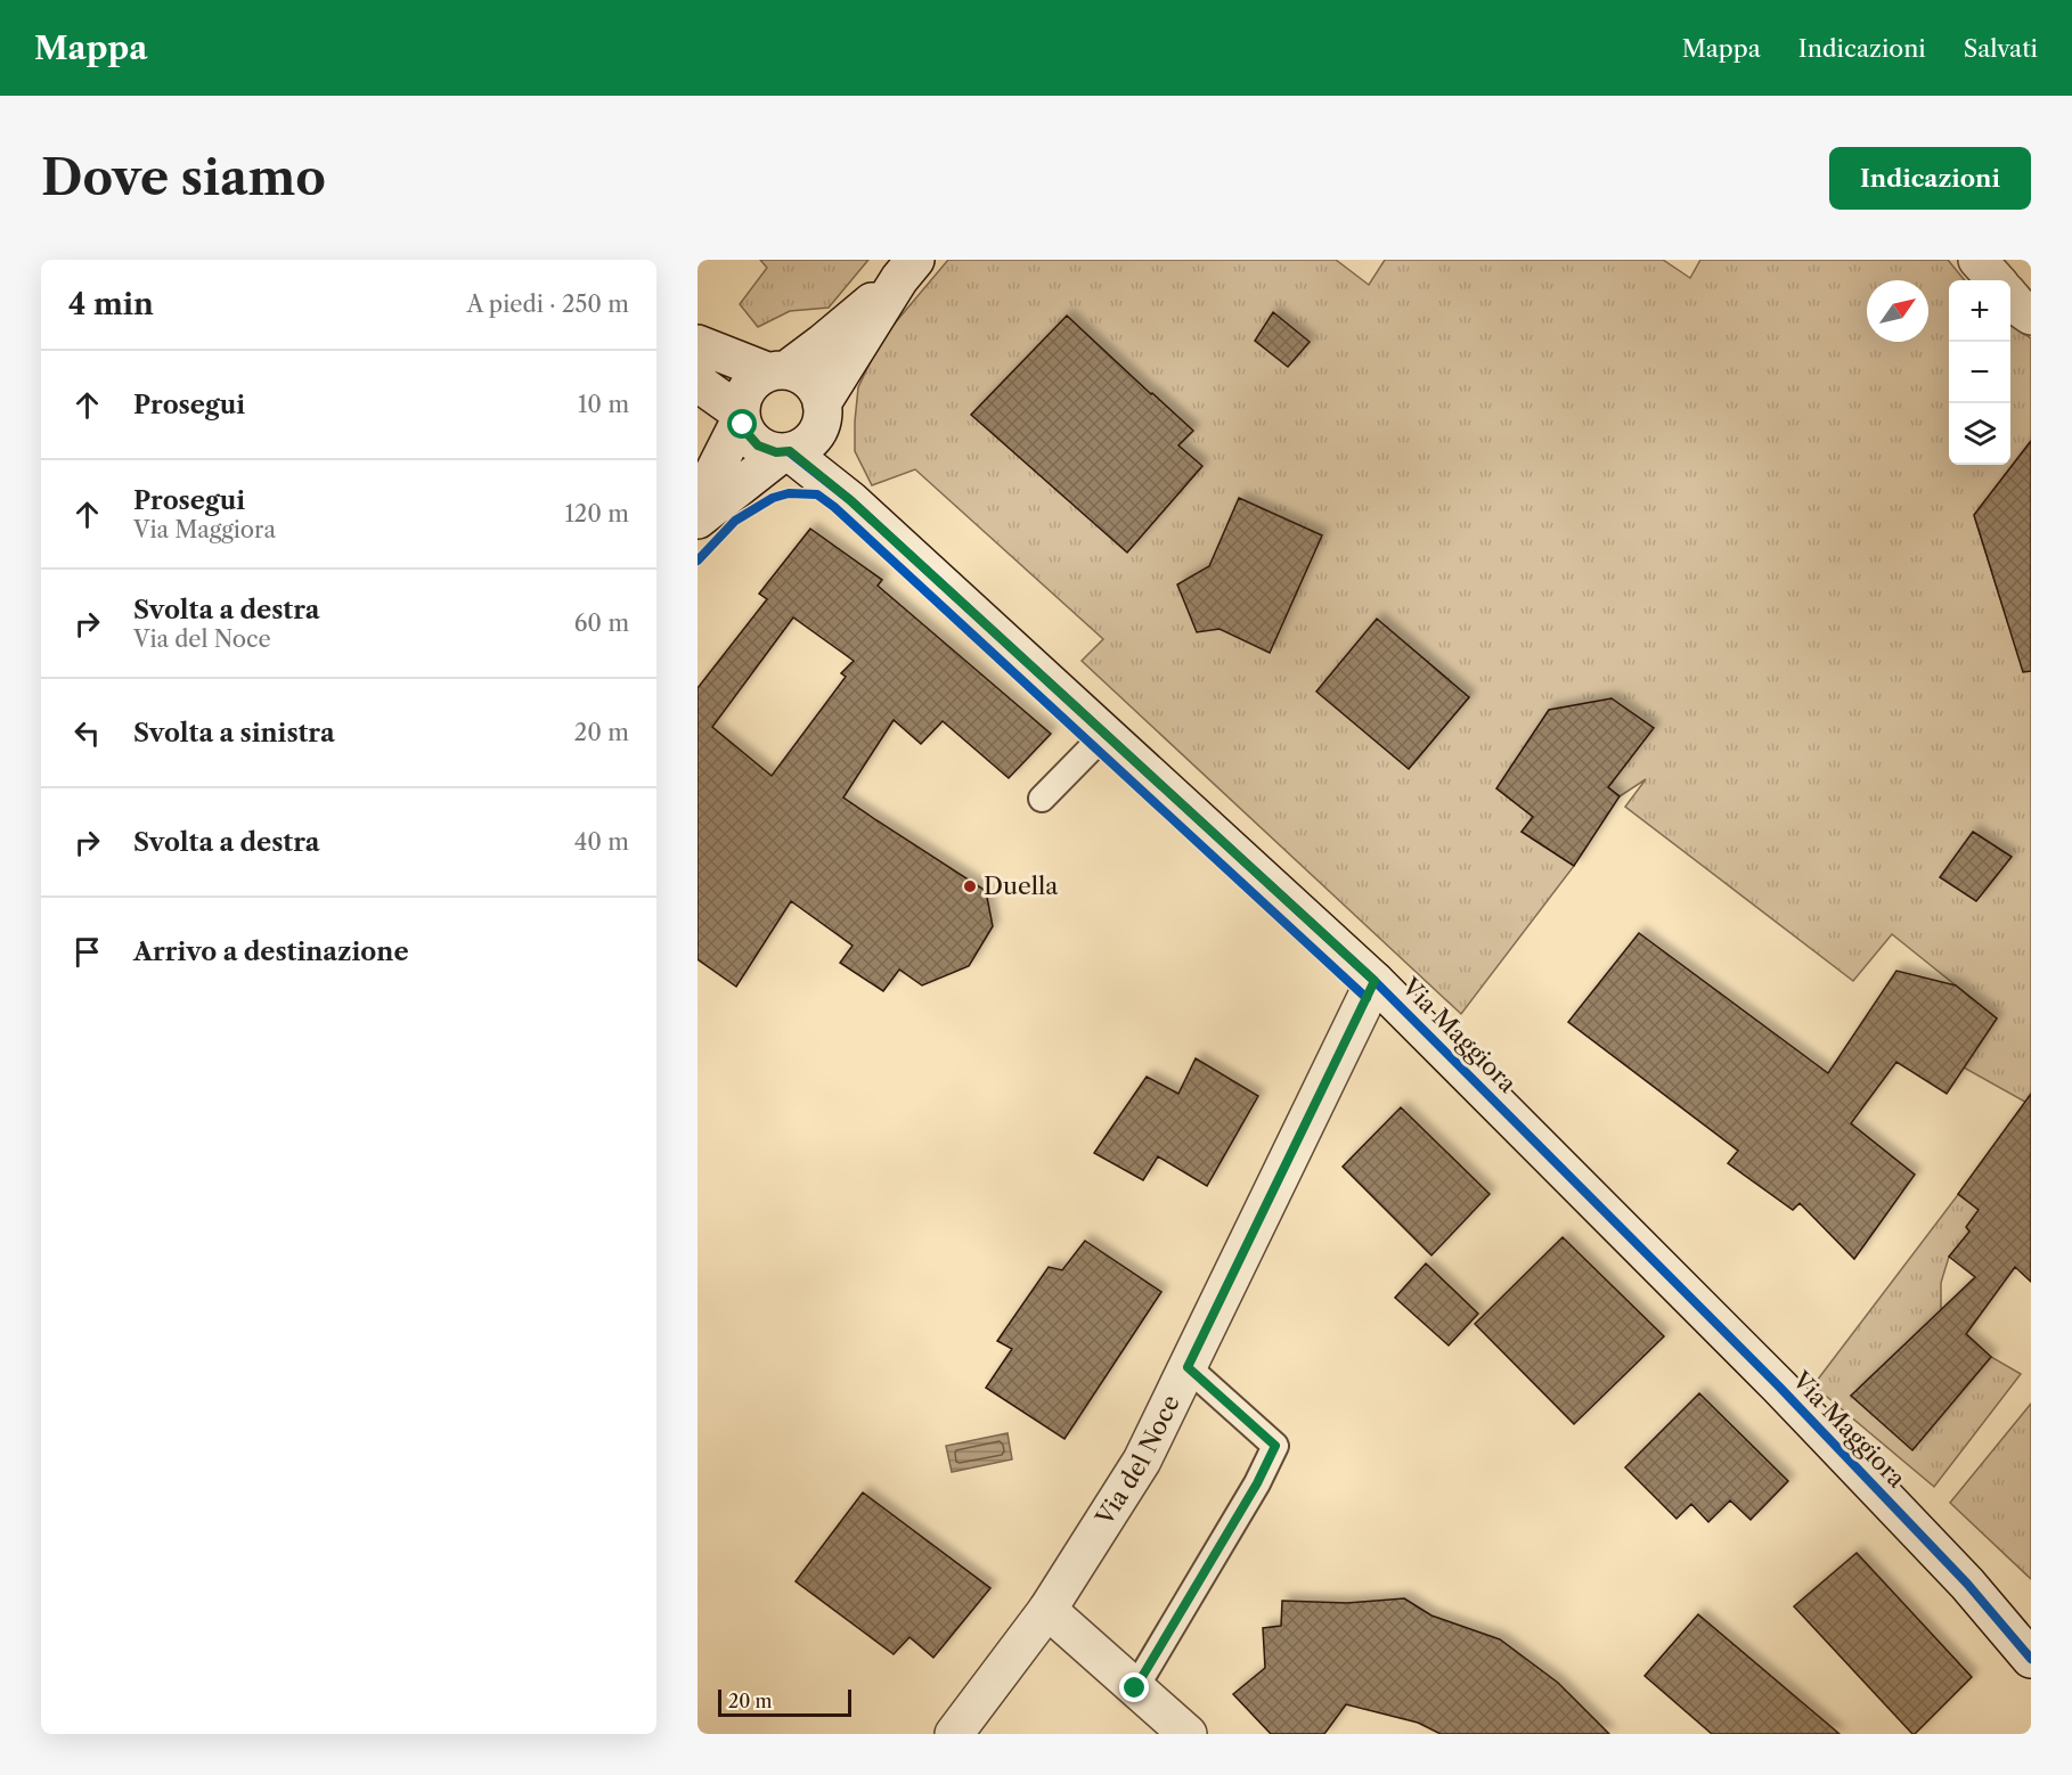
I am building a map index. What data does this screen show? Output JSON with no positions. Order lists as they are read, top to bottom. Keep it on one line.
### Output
{"streets":{"street":["Via Maggiora","Via del Noce"]},"crossings":[["Via Maggiora","Via del Noce"]],"places":["Duella"],"scale_bar":"20 m","north":"top right","page":{"header":"Mappa","nav":["Mappa","Indicazioni","Salvati"],"buttons":"Indicazioni","title":"Dove siamo","heading":["4 min","A piedi · 250 m"],"map_buttons":["+","−"],"list":[["Prosegui","10 m"],["Prosegui","Via Maggiora","120 m"],["Svolta a destra","Via del Noce","60 m"],["Svolta a sinistra","20 m"],["Svolta a destra","40 m"],"Arrivo a destinazione"],"scale":"20 m"}}
